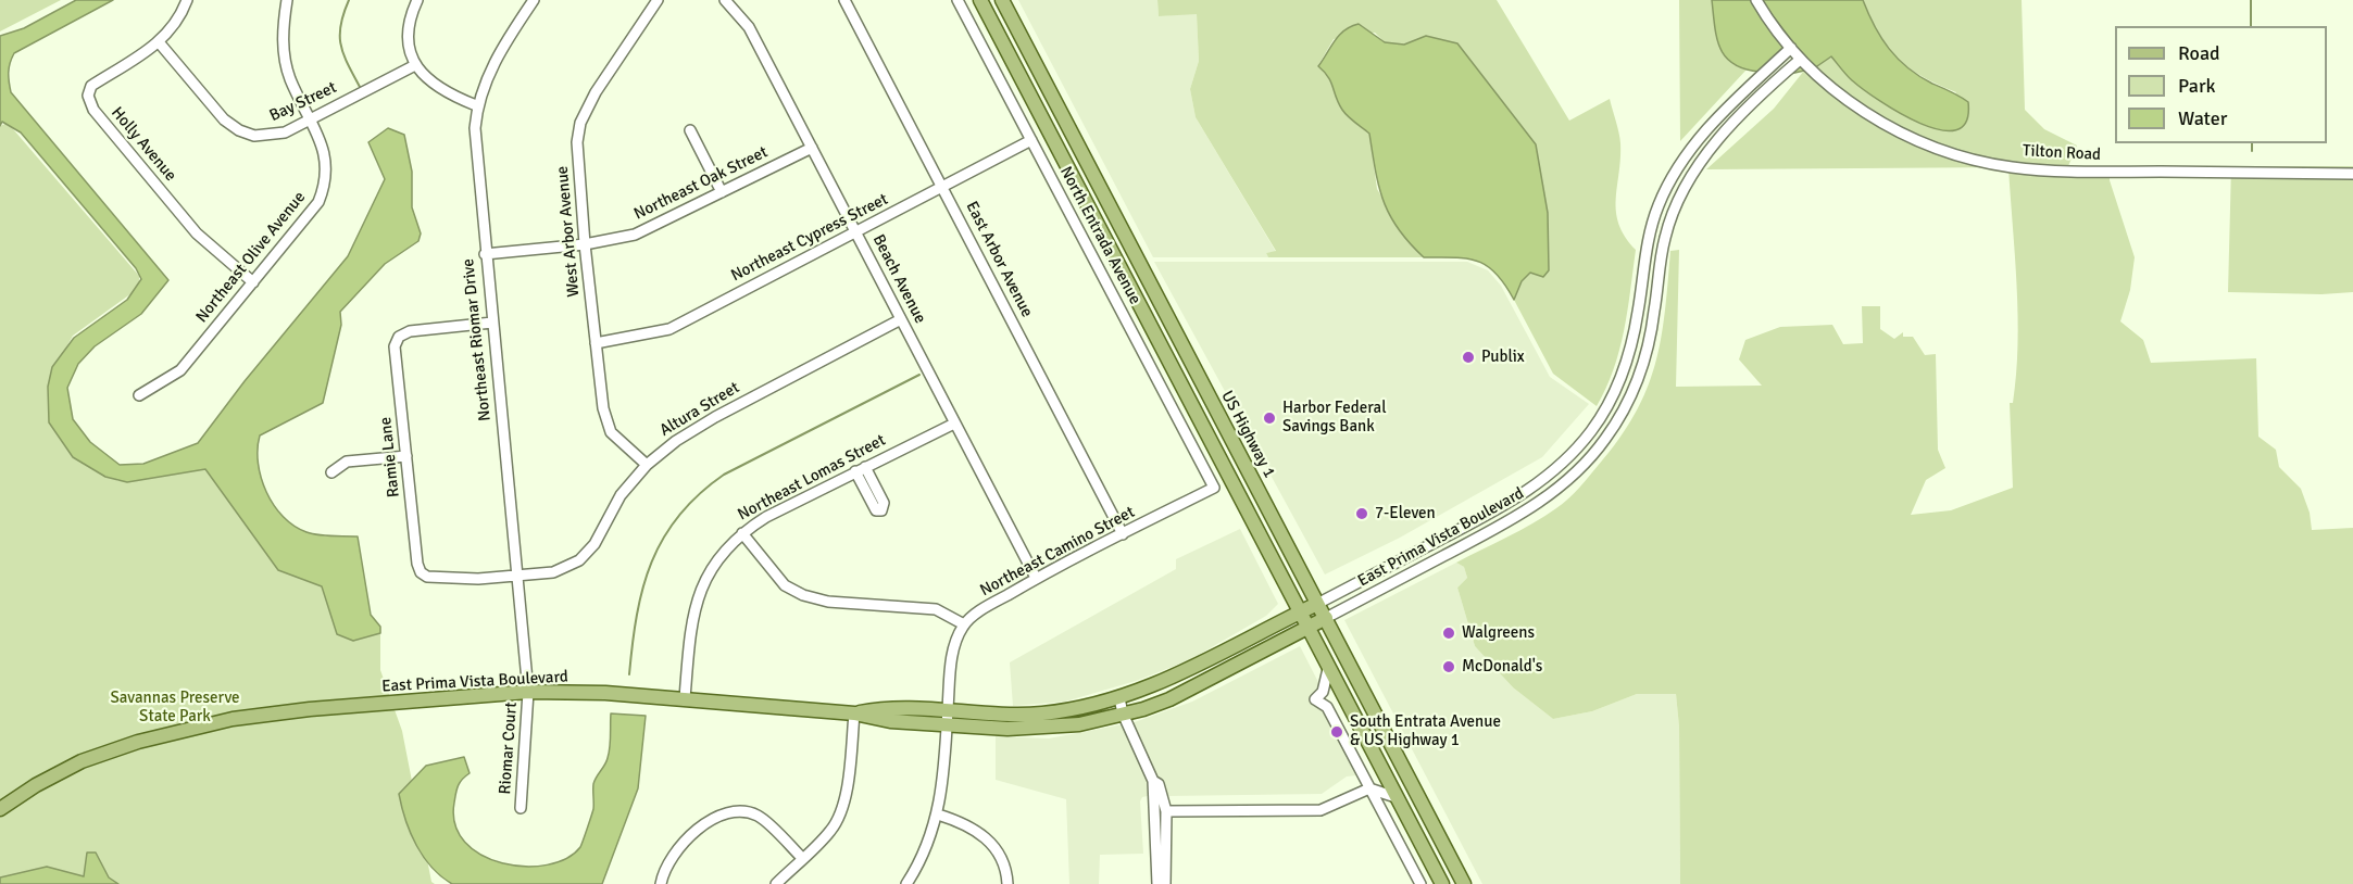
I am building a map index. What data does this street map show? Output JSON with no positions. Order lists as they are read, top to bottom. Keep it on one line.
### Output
{"streets":{"main road":["US Highway 1","East Prima Vista Boulevard"],"street":["Bay Street","Holly Avenue","Tilton Road","Northeast Oak Street","West Arbor Avenue","North Entrada Avenue","Northeast Cypress Street","Northeast Olive Avenue","East Arbor Avenue","Beach Avenue","Northeast Riomar Drive","Altura Street","Ramie Lane","Northeast Lomas Street","Northeast Camino Street","Riomar Court"]},"crossings":[["Bay Street","Holly Avenue"],["Bay Street","Northeast Olive Avenue"],["Holly Avenue","Northeast Olive Avenue"],["Tilton Road","East Prima Vista Boulevard"],["Northeast Oak Street","West Arbor Avenue"],["Northeast Oak Street","Beach Avenue"],["Northeast Oak Street","Northeast Riomar Drive"],["West Arbor Avenue","Northeast Cypress Street"],["West Arbor Avenue","Altura Street"],["North Entrada Avenue","Northeast Cypress Street"],["North Entrada Avenue","Northeast Camino Street"],["Northeast Cypress Street","East Arbor Avenue"],["Northeast Cypress Street","Beach Avenue"],["East Arbor Avenue","Northeast Camino Street"],["Beach Avenue","Altura Street"],["Beach Avenue","Northeast Lomas Street"],["Beach Avenue","Northeast Camino Street"],["Northeast Riomar Drive","Altura Street"],["Northeast Riomar Drive","Ramie Lane"],["Northeast Riomar Drive","East Prima Vista Boulevard"],["Northeast Riomar Drive","Riomar Court"],["Altura Street","Ramie Lane"],["US Highway 1","East Prima Vista Boulevard"],["Northeast Lomas Street","East Prima Vista Boulevard"],["East Prima Vista Boulevard","Riomar Court"]],"parks":["Savannas Preserve State Park"],"places":["Publix","Harbor Federal Savings Bank","7-Eleven","Walgreens","McDonald's","South Entrata Avenue & US Highway 1"],"legend":["Road","Park","Water"]}
